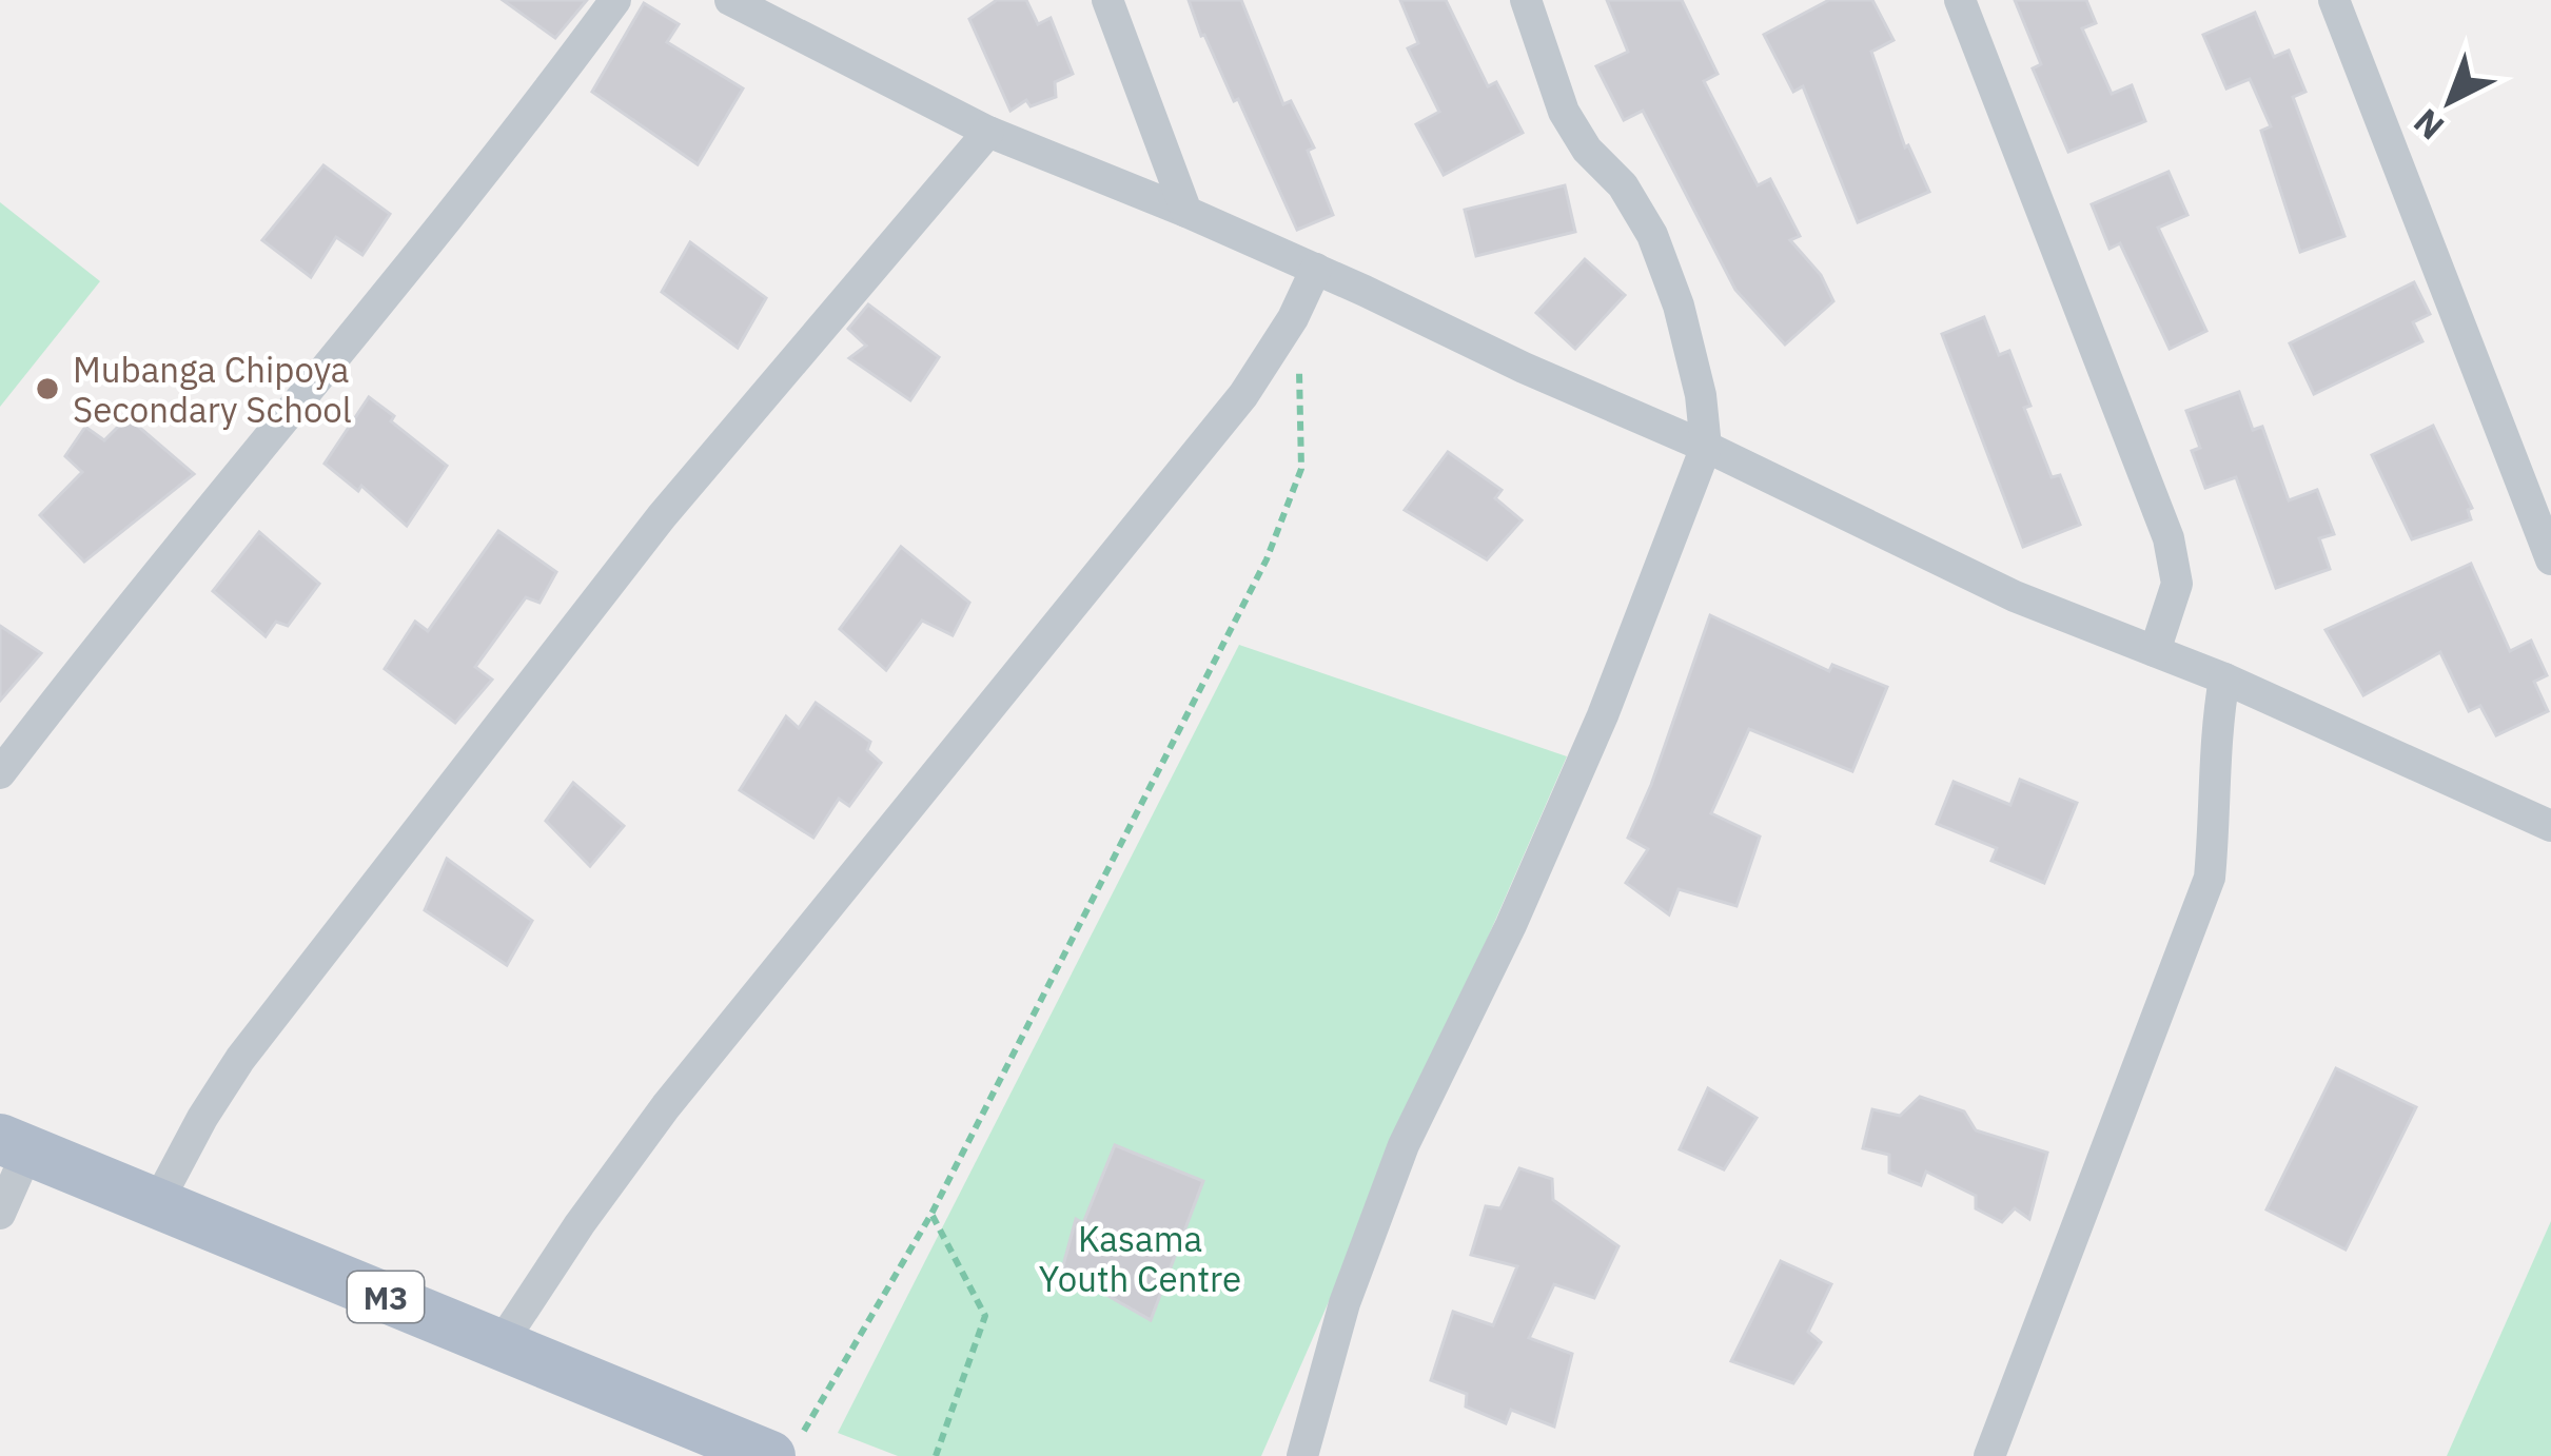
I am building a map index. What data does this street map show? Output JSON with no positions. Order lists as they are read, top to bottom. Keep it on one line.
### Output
{"streets":{"main road":["M3"]},"parks":["Kasama Youth Centre"],"places":["Mubanga Chipoya Secondary School"],"north":"bottom left"}
